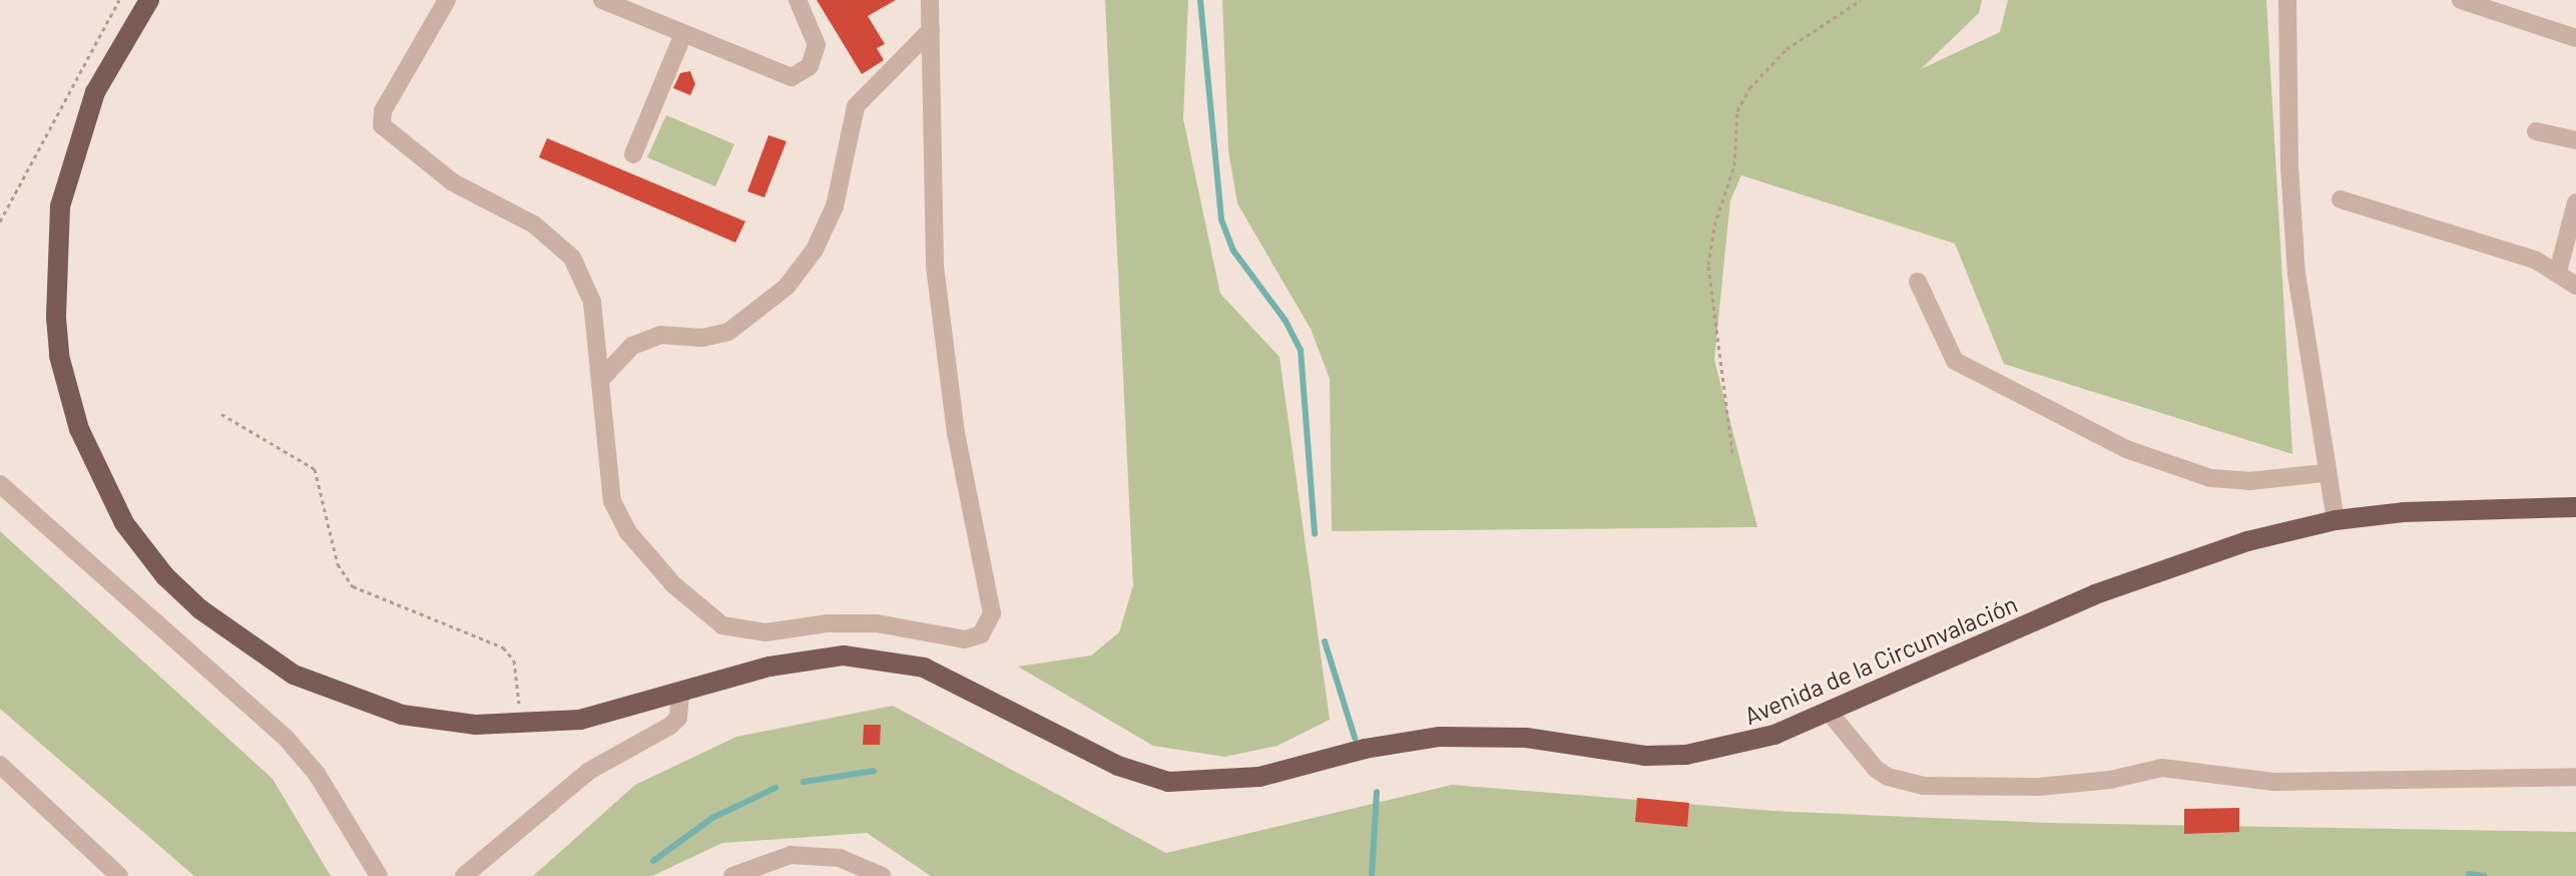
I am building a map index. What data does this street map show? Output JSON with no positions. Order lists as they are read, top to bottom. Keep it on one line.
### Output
{"streets":{"main road":["Avenida de la Circunvalación"]}}
